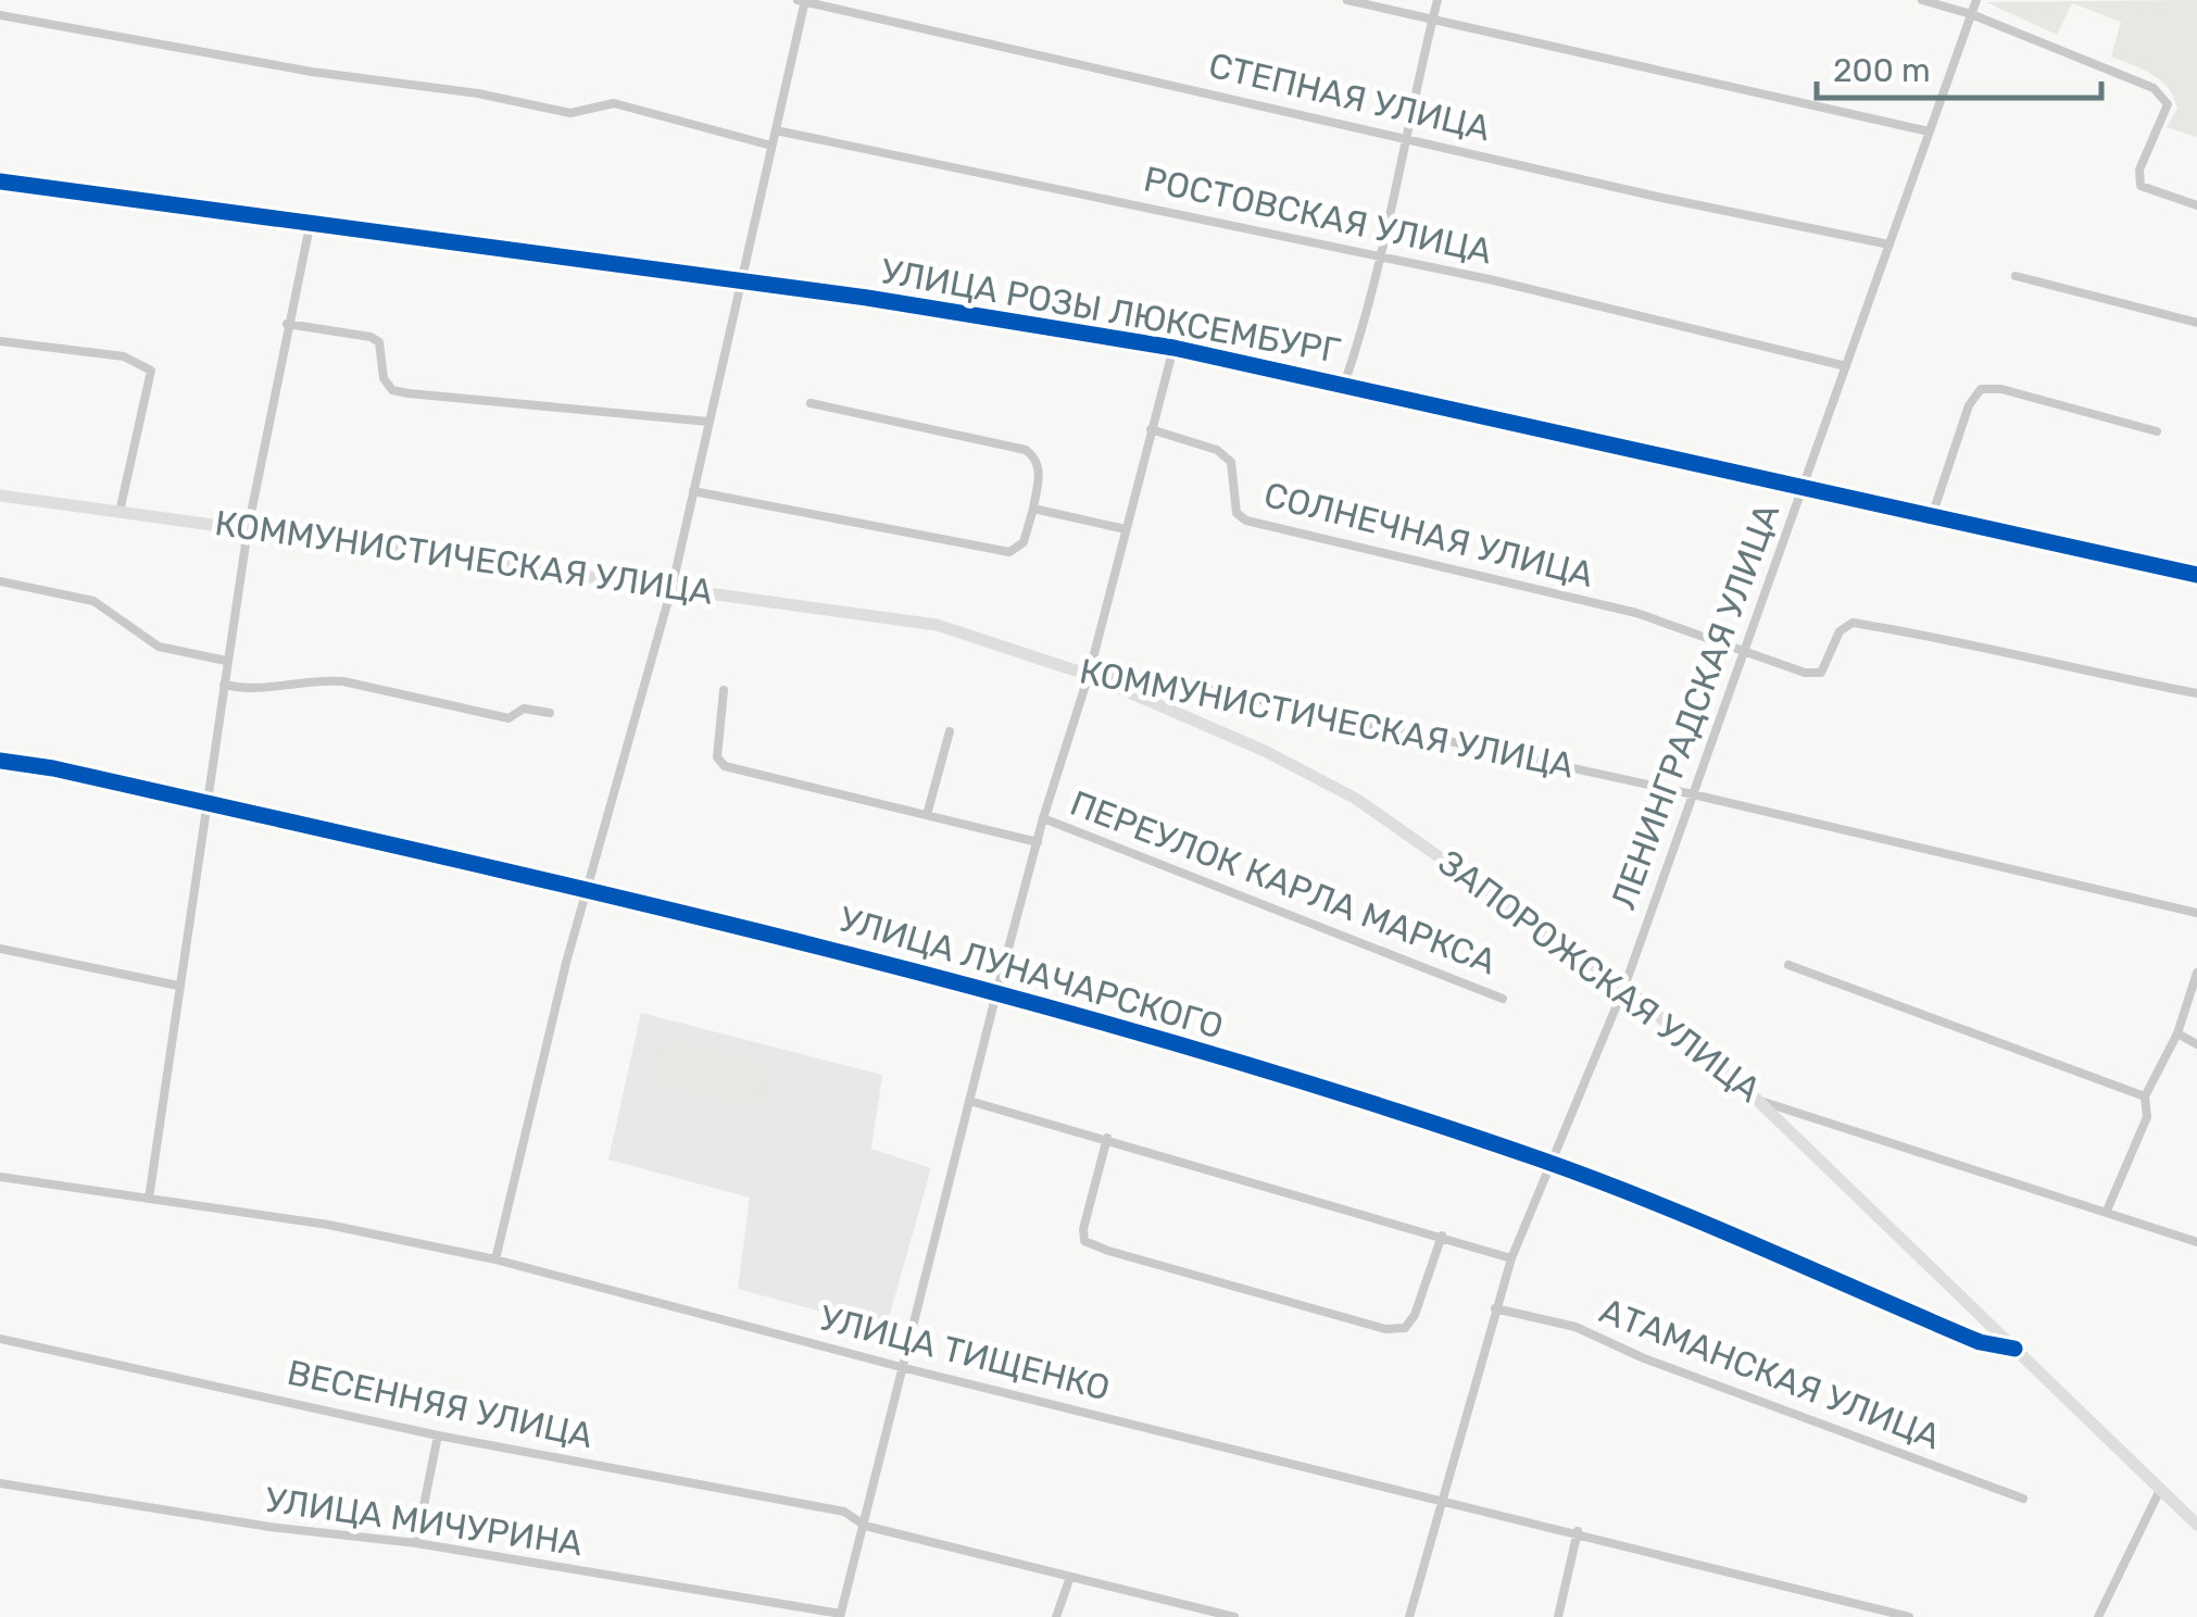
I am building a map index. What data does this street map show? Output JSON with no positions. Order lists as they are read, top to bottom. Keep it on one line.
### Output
{"streets":{"main road":["КОММУНИСТИЧЕСКАЯ УЛИЦА","УЛИЦА ЛУНАЧАРСКОГО","ЗАПОРОЖСКАЯ УЛИЦА"],"street":["СТЕПНАЯ УЛИЦА","РОСТОВСКАЯ УЛИЦА","УЛИЦА РОЗЫ ЛЮКСЕМБУРГ","СОЛНЕЧНАЯ УЛИЦА","ЛЕНИНГРАДСКАЯ УЛИЦА","ПЕРЕУЛОК КАРЛА МАРКСА","УЛИЦА ТИЩЕНКО","АТАМАНСКАЯ УЛИЦА","ВЕСЕННЯЯ УЛИЦА","УЛИЦА МИЧУРИНА"]},"crossings":[["СТЕПНАЯ УЛИЦА","ЛЕНИНГРАДСКАЯ УЛИЦА"],["РОСТОВСКАЯ УЛИЦА","ЛЕНИНГРАДСКАЯ УЛИЦА"],["УЛИЦА РОЗЫ ЛЮКСЕМБУРГ","ЛЕНИНГРАДСКАЯ УЛИЦА"],["СОЛНЕЧНАЯ УЛИЦА","ЛЕНИНГРАДСКАЯ УЛИЦА"],["КОММУНИСТИЧЕСКАЯ УЛИЦА","ЛЕНИНГРАДСКАЯ УЛИЦА"],["КОММУНИСТИЧЕСКАЯ УЛИЦА","ЗАПОРОЖСКАЯ УЛИЦА"],["ЛЕНИНГРАДСКАЯ УЛИЦА","УЛИЦА ЛУНАЧАРСКОГО"],["ЛЕНИНГРАДСКАЯ УЛИЦА","ЗАПОРОЖСКАЯ УЛИЦА"],["ЛЕНИНГРАДСКАЯ УЛИЦА","УЛИЦА ТИЩЕНКО"],["ЛЕНИНГРАДСКАЯ УЛИЦА","АТАМАНСКАЯ УЛИЦА"],["УЛИЦА ЛУНАЧАРСКОГО","ЗАПОРОЖСКАЯ УЛИЦА"]],"scale_bar":"200 m"}
